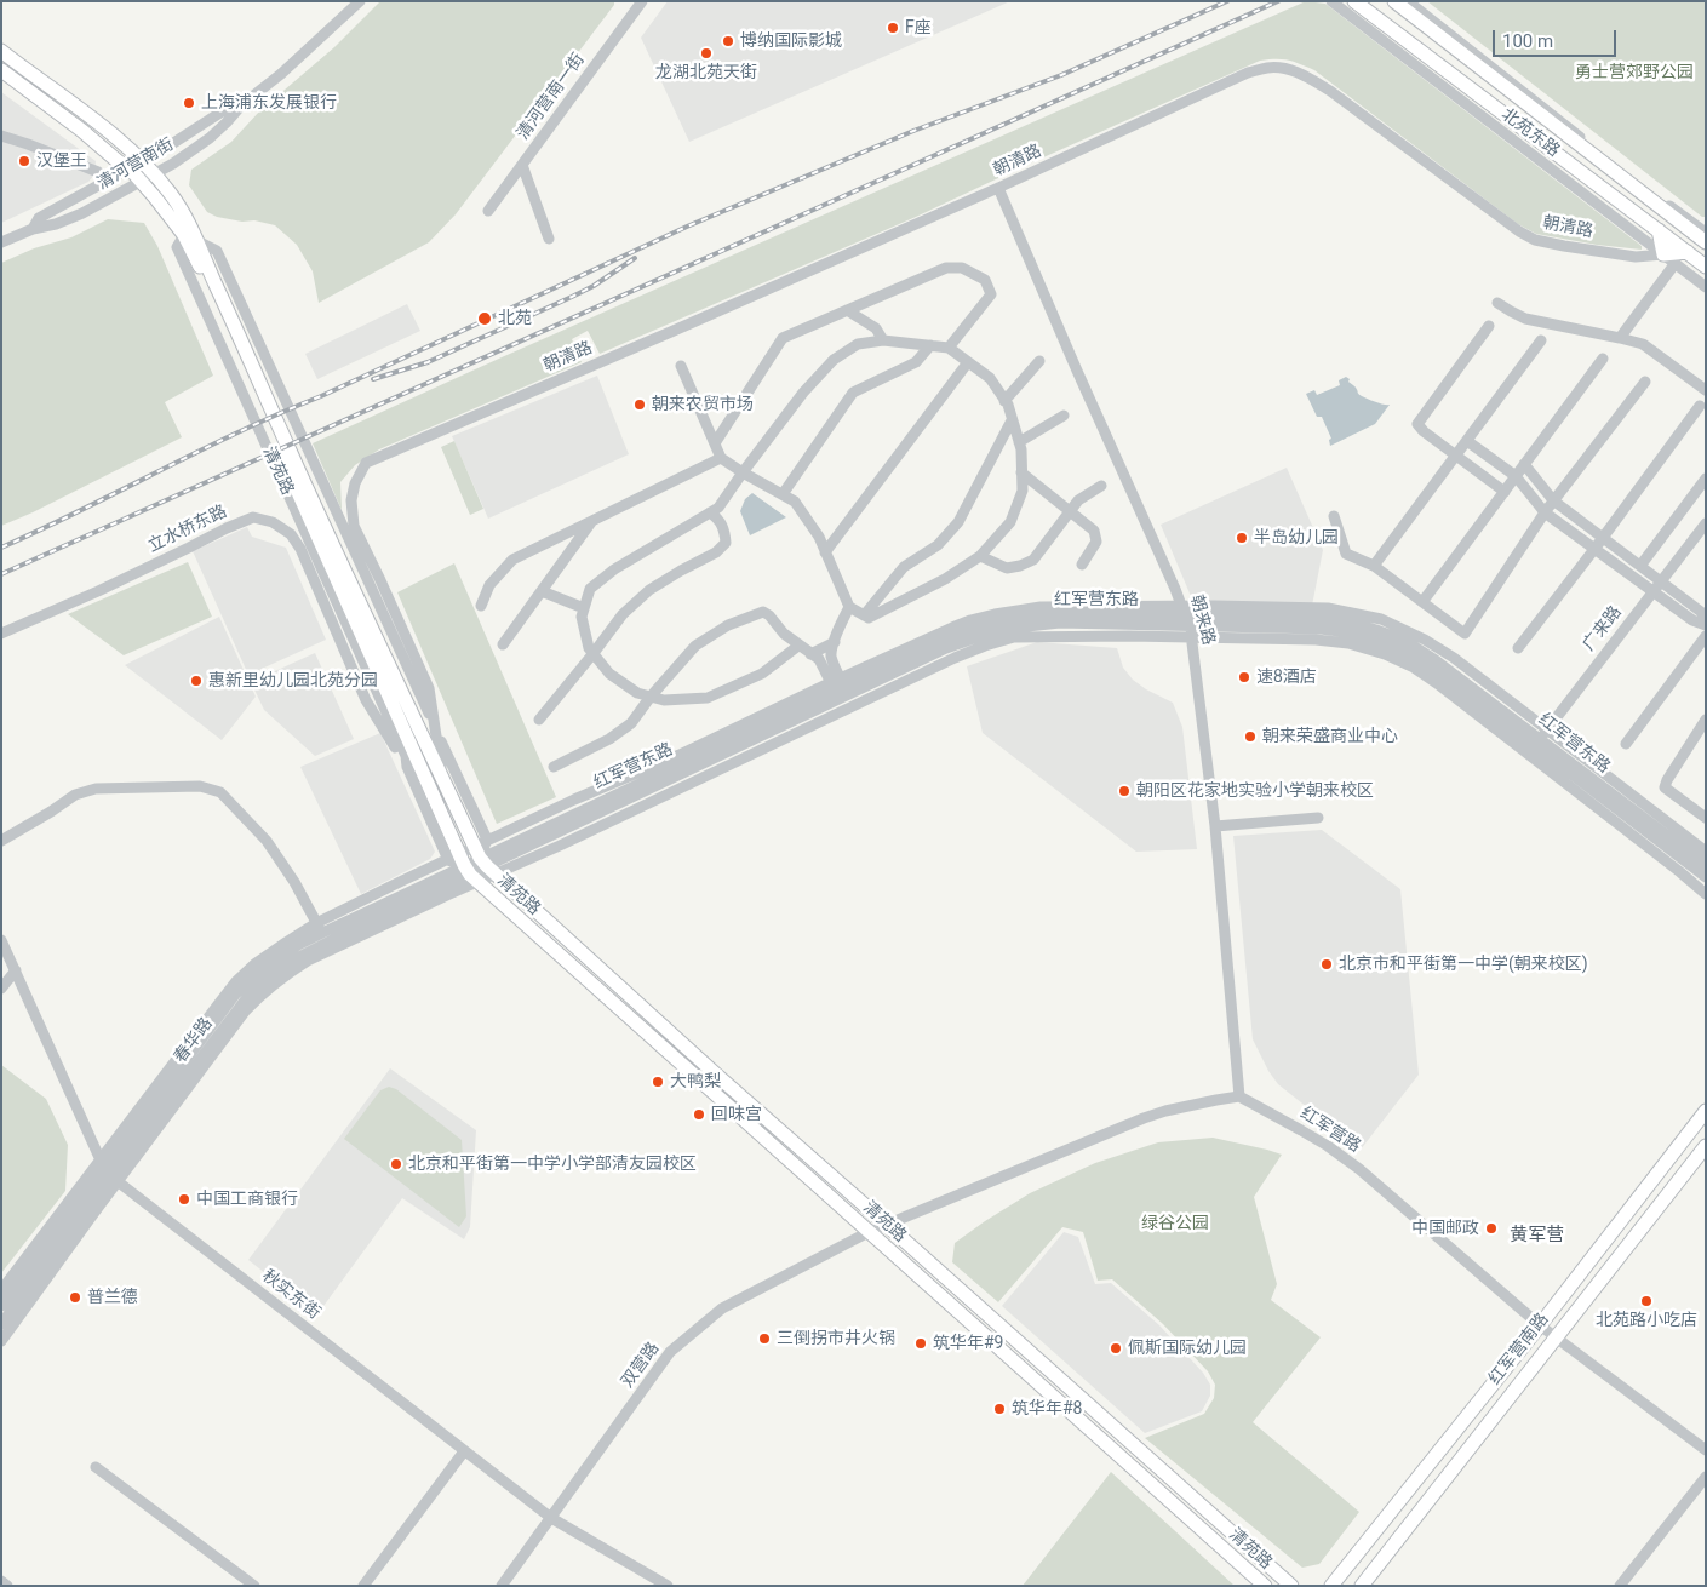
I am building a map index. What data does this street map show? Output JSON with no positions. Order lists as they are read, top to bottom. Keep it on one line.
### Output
{"streets":{"main road":["北苑东路","清苑路","红军营南路"],"street":["清河营南一街","朝清路","清河营南街","立水桥东路","红军营东路","朝来路","广来路","春华路","红军营路","秋实东街","双营路"]},"crossings":[["朝清路","清苑路"],["朝清路","朝来路"],["清河营南街","清苑路"],["清苑路","立水桥东路"],["清苑路","红军营东路"],["清苑路","春华路"],["清苑路","双营路"],["红军营东路","朝来路"],["红军营东路","广来路"],["红军营东路","春华路"],["朝来路","红军营路"],["春华路","秋实东街"],["红军营路","红军营南路"],["秋实东街","双营路"]],"districts":["黄军营"],"parks":["勇士营郊野公园","绿谷公园"],"places":["F座","博纳国际影城","龙湖北苑天街","上海浦东发展银行","汉堡王","北苑","朝来农贸市场","半岛幼儿园","速8酒店","惠新里幼儿园北苑分园","朝来荣盛商业中心","朝阳区花家地实验小学朝来校区","北京市和平街第一中学(朝来校区)","大鸭梨","回味宫","北京和平街第一中学小学部清友园校区","中国工商银行","中国邮政","普兰德","北苑路小吃店","三倒拐市井火锅","筑华年#9","佩斯国际幼儿园","筑华年#8"],"scale_bar":"100 m"}
